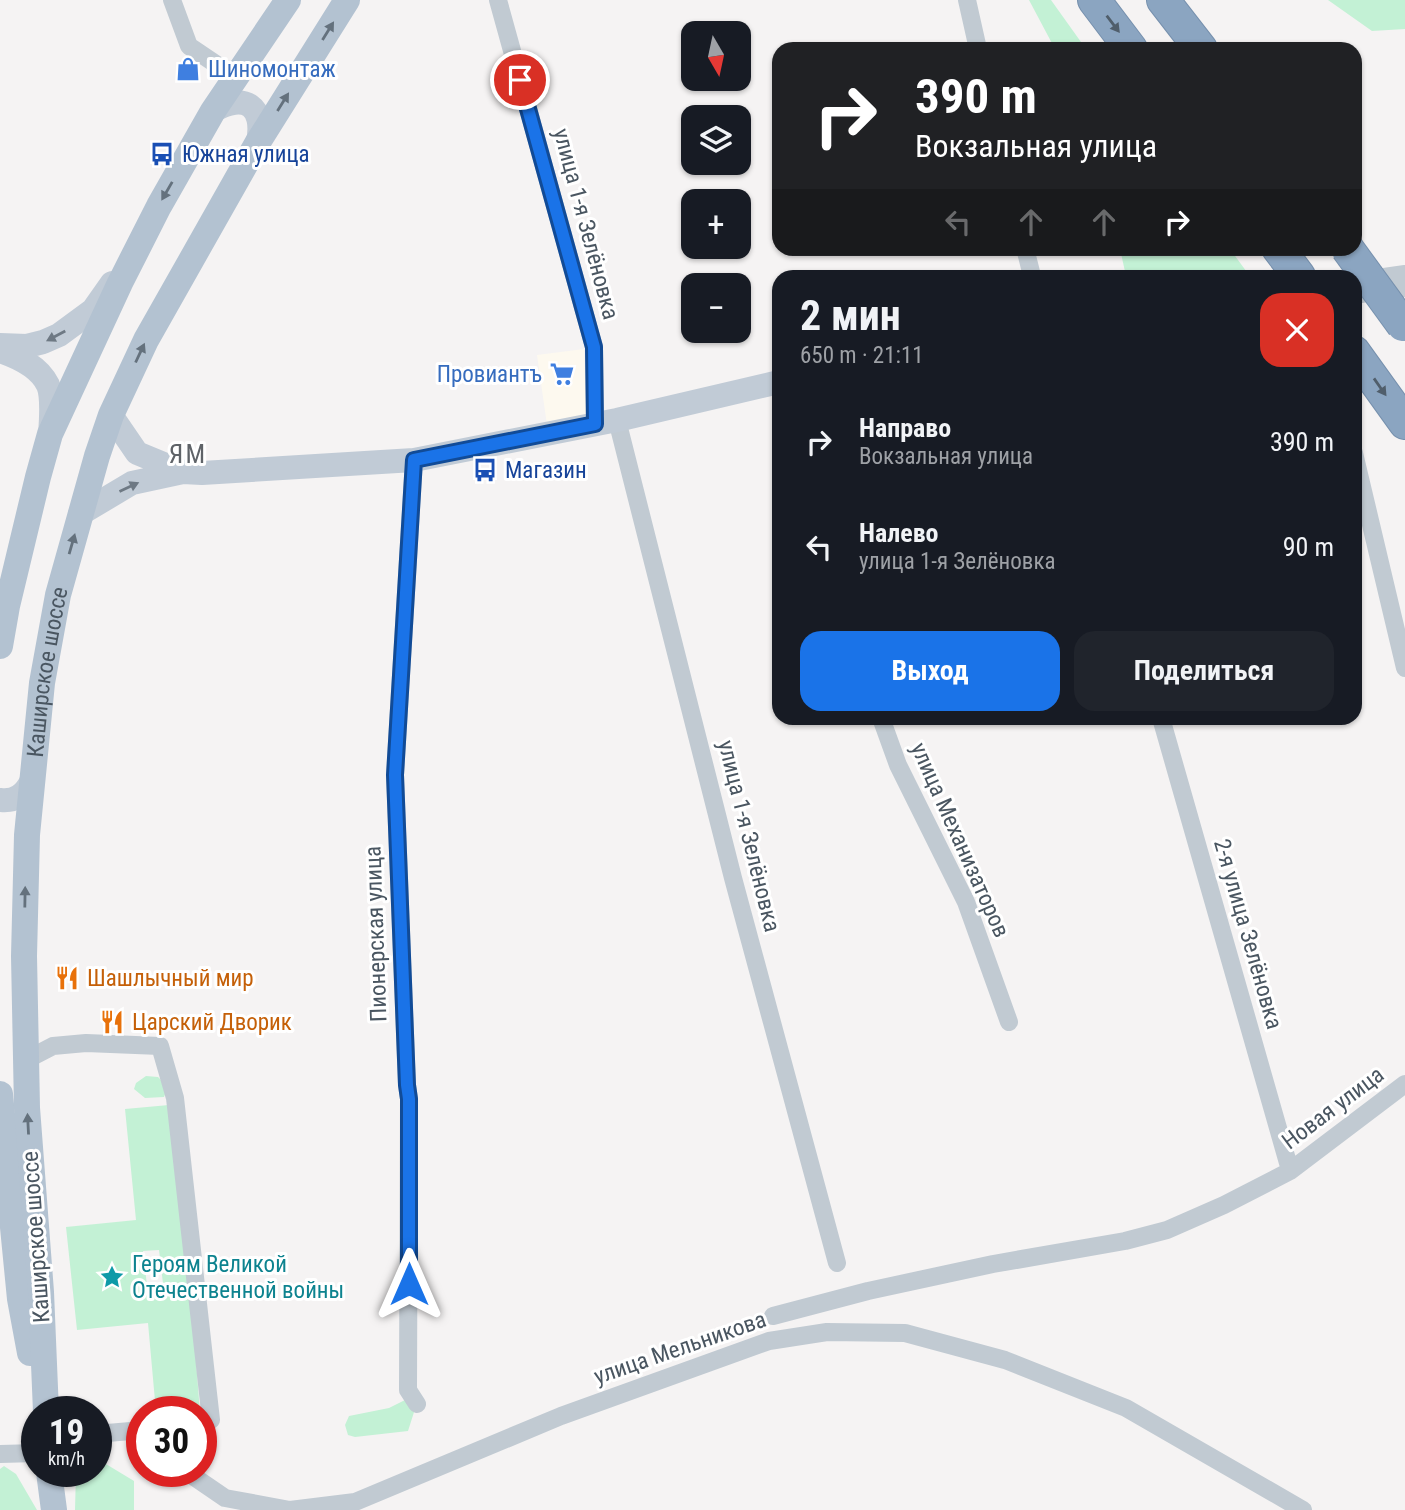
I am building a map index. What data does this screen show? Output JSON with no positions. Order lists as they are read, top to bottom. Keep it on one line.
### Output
{"streets":{"main road":["Каширское шоссе"],"street":["улица 1-я Зелёновка","улица Механизаторов","Пионерская улица","2-я улица Зелёновка","Новая улица","улица Мельникова"]},"crossings":[["2-я улица Зелёновка","Новая улица"]],"districts":["ЯМ"],"places":{"shop":["Шиномонтаж"],"bus stop":["Южная улица","Магазин"],"supermarket":["Провиантъ"],"restaurant":["Шашлычный мир","Царский Дворик"],"place":["Героям Великой Отечественной войны"]},"north":"bottom","page":{"map_buttons":["+","−"],"turn":["390 m","Вокзальная улица"],"heading":["2 мин","650 m · 21:11"],"list":[{"name":"Направо","note":"Вокзальная улица","value":"390 m"},{"name":"Налево","note":"улица 1-я Зелёновка","value":"90 m"}],"buttons":["Выход","Поделиться"],"speed":"19 km/h","limit":"30"}}
